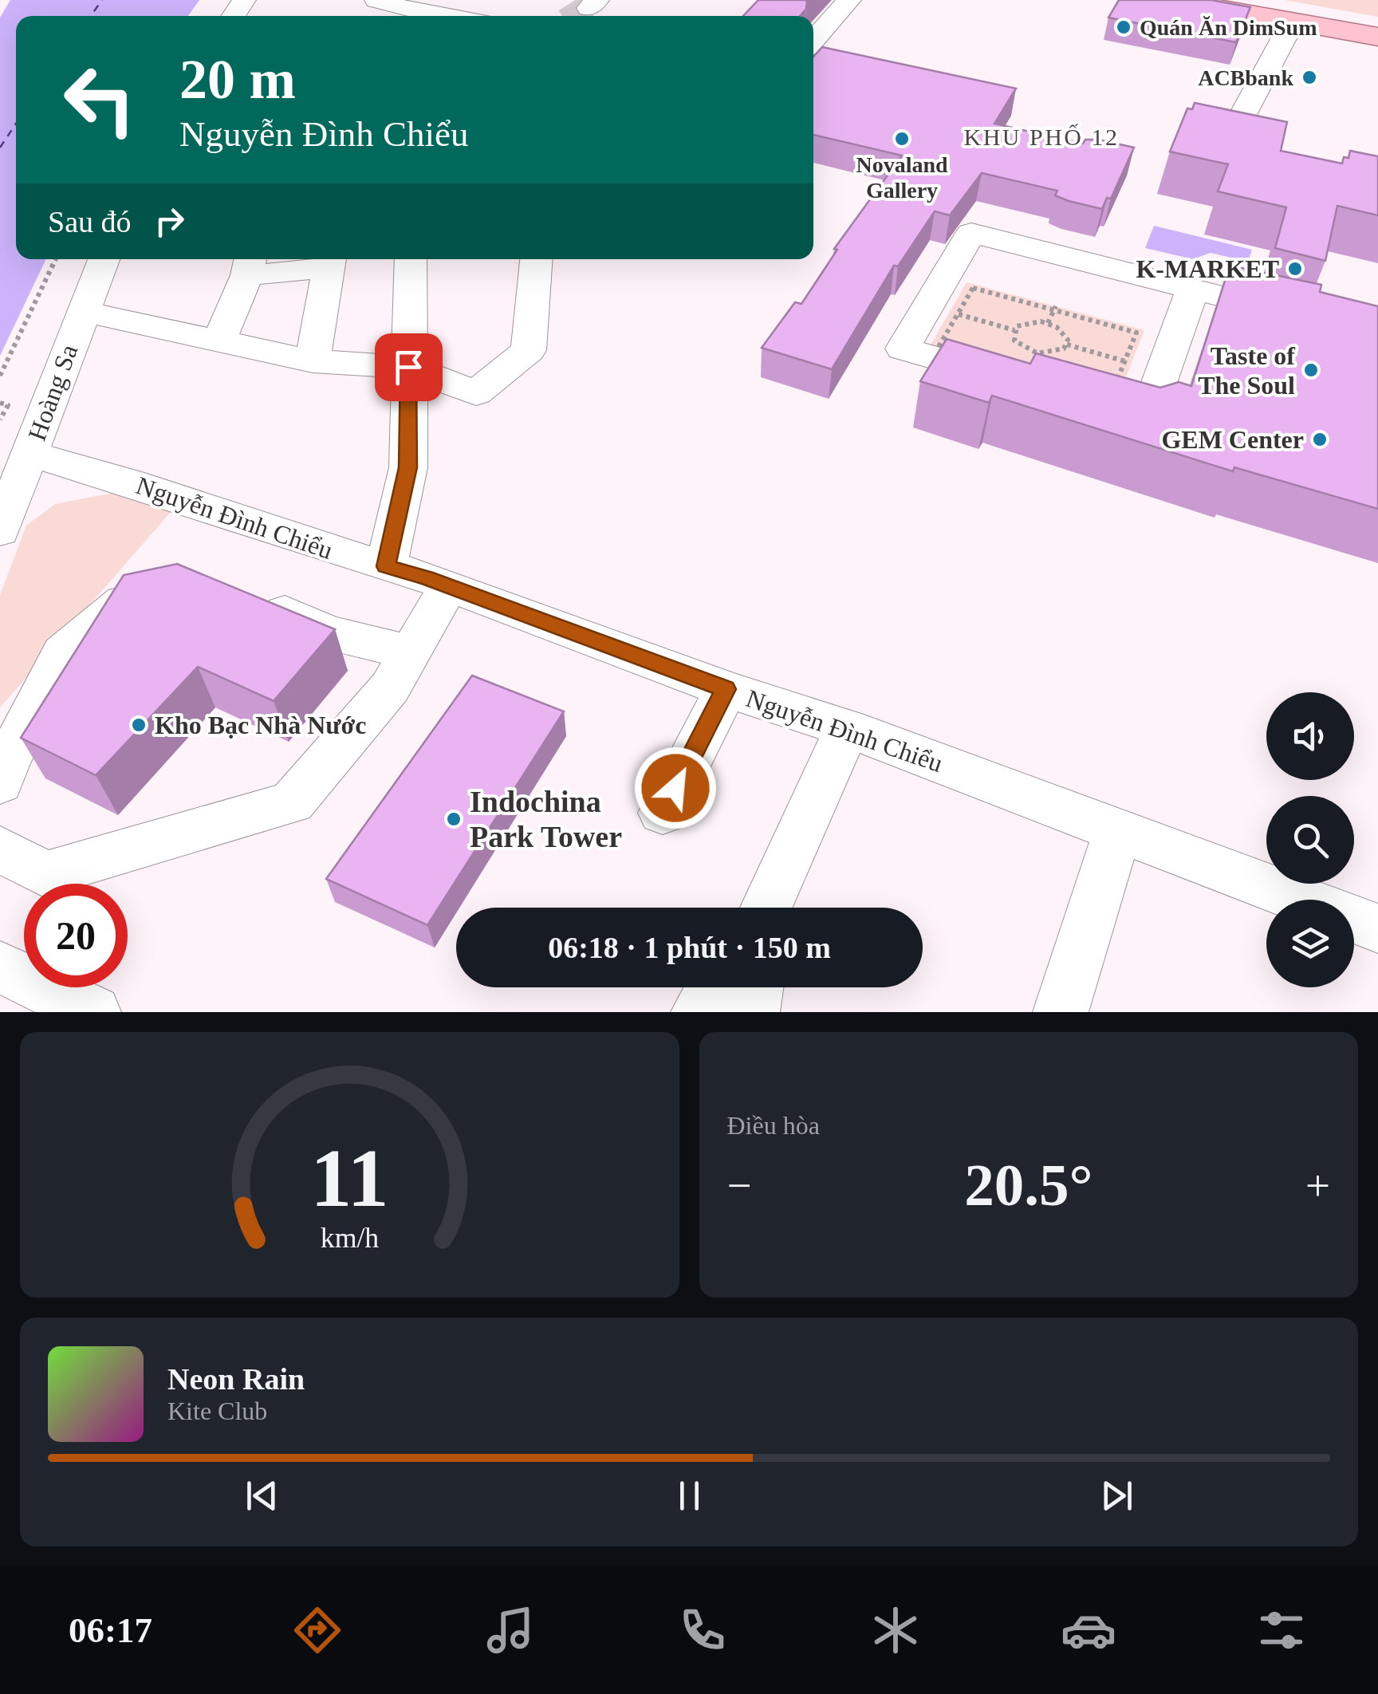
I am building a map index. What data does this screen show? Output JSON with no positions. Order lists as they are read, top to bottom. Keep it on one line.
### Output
{"streets":{"street":["Hoàng Sa","Nguyễn Đình Chiểu"]},"crossings":[["Hoàng Sa","Nguyễn Đình Chiểu"]],"districts":["KHU PHỐ 12"],"places":["Quán Ăn DimSum","ACBbank","Novaland Gallery","K-MARKET","Taste of The Soul","GEM Center","Kho Bạc Nhà Nước","Indochina Park Tower"],"page":{"turn":["20 m","Nguyễn Đình Chiểu"],"then":"Sau đó","limit":"20","trip":"06:18 · 1 phút · 150 m","tile":"Điều hòa","heat":["−","20.5°","+"],"song":["Neon Rain","Kite Club"],"tabs":"06:17","gauge":["11","km/h"]}}
